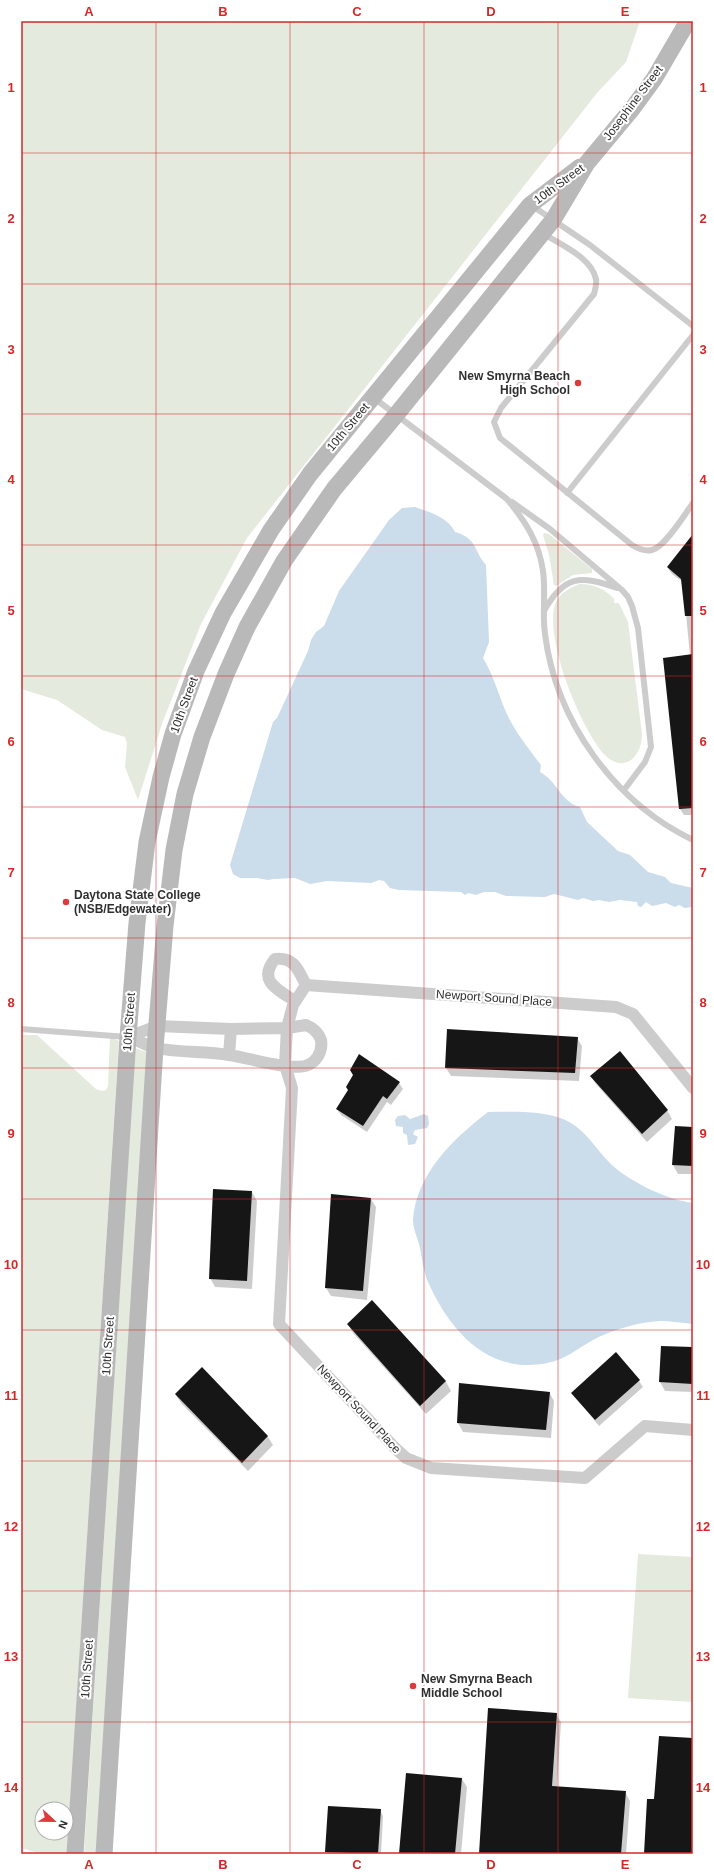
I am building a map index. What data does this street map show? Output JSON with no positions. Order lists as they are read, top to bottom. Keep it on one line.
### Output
{"streets":{"street":["Josephine Street","10th Street","Newport Sound Place"]},"crossings":[["Josephine Street","10th Street"]],"places":["New Smyrna Beach High School","Daytona State College (NSB/Edgewater)","New Smyrna Beach Middle School"],"north":"right","grid":{"columns":["A","B","C","D","E"],"rows":["1","2","3","4","5","6","7","8","9","10","11","12","13","14"]}}
